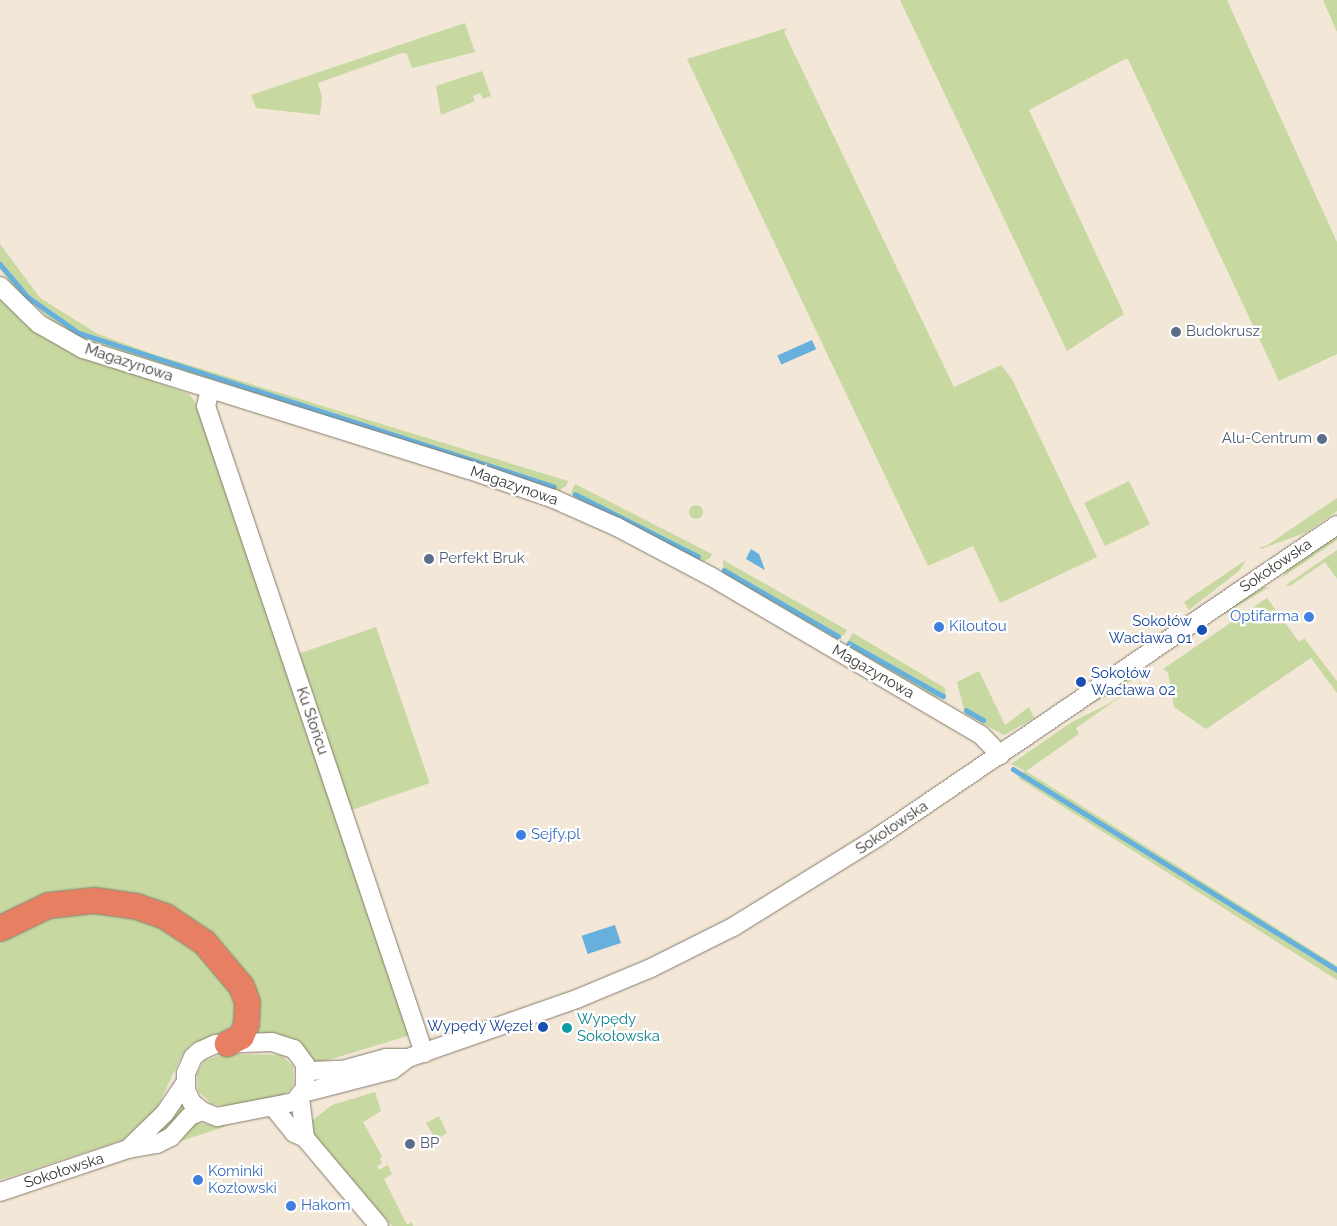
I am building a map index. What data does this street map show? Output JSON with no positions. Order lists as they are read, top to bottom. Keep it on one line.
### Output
{"streets":{"street":["Magazynowa","Sokołowska","Ku Słońcu"]},"crossings":[["Magazynowa","Sokołowska"],["Magazynowa","Ku Słońcu"],["Sokołowska","Ku Słońcu"]],"places":["Budokrusz","Alu-Centrum","Perfekt Bruk","Optifarma","Kiloutou","Sokołów Wacława 01","Sokołów Wacława 02","Sejfy.pl","Wypędy Węzeł","Wypędy Sokołowska","BP","Kominki Kozłowski","Hakom"]}
